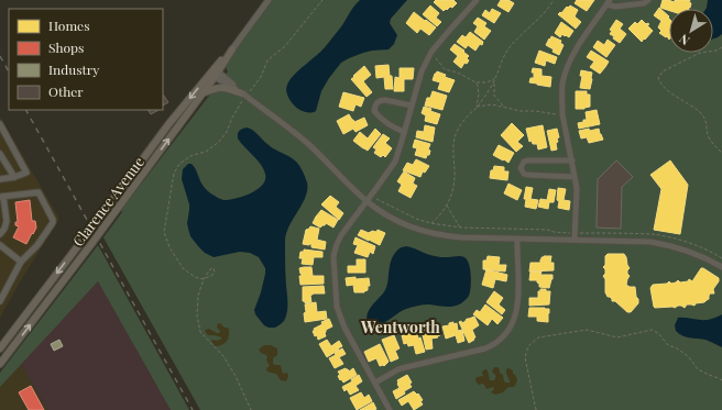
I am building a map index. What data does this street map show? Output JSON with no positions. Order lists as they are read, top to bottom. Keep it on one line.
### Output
{"streets":{"main road":["Clarence Avenue"]},"districts":["Wentworth"],"legend":["Homes","Shops","Industry","Other"],"north":"bottom left"}
